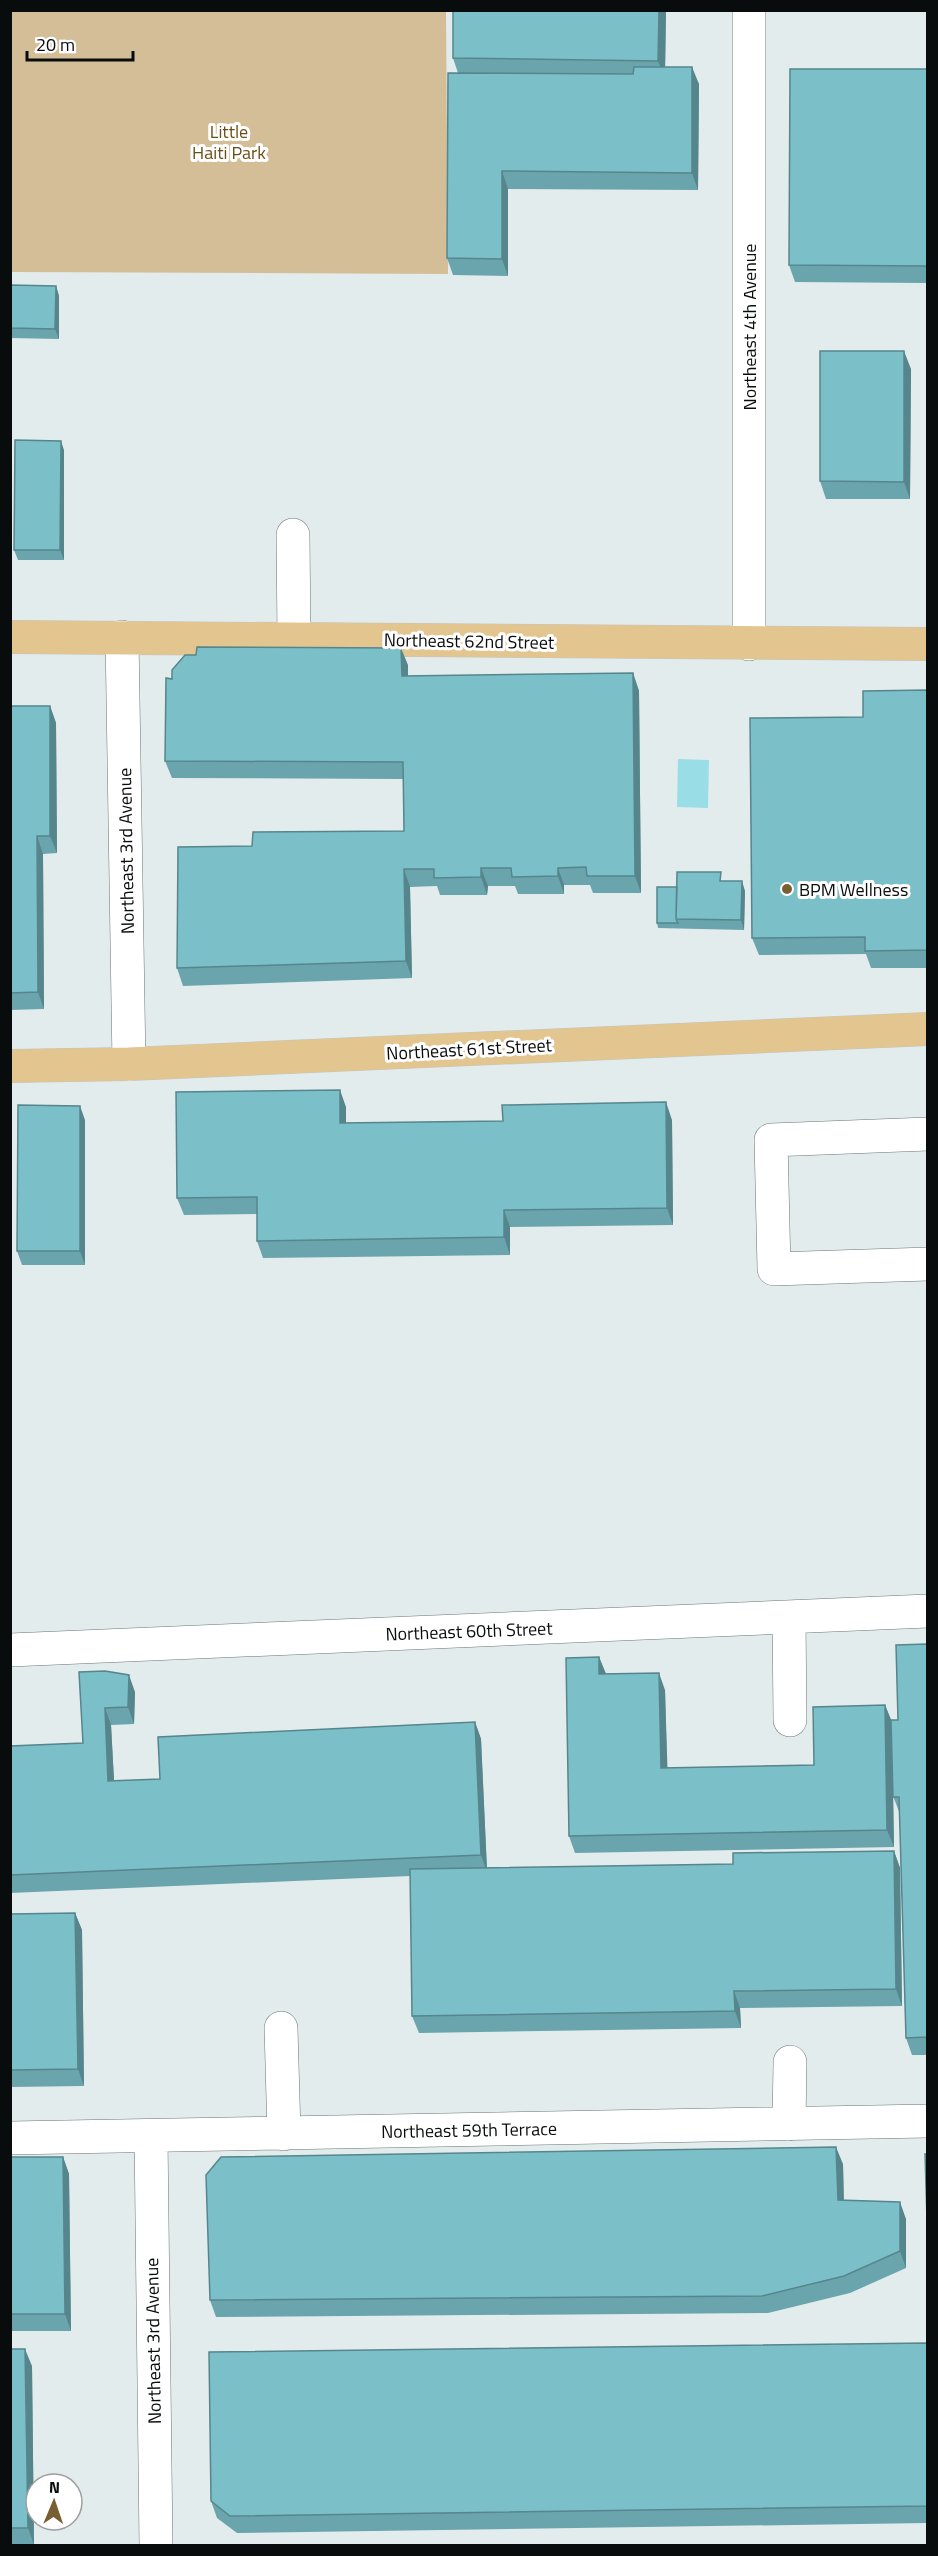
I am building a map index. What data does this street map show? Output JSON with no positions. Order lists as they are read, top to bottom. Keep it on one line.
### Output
{"streets":{"main road":["Northeast 62nd Street","Northeast 61st Street"],"street":["Northeast 4th Avenue","Northeast 3rd Avenue","Northeast 60th Street","Northeast 59th Terrace"]},"crossings":[["Northeast 4th Avenue","Northeast 62nd Street"],["Northeast 62nd Street","Northeast 3rd Avenue"],["Northeast 3rd Avenue","Northeast 61st Street"],["Northeast 3rd Avenue","Northeast 59th Terrace"]],"parks":["Little Haiti Park"],"places":["BPM Wellness"],"scale_bar":"20 m","north":"top"}
